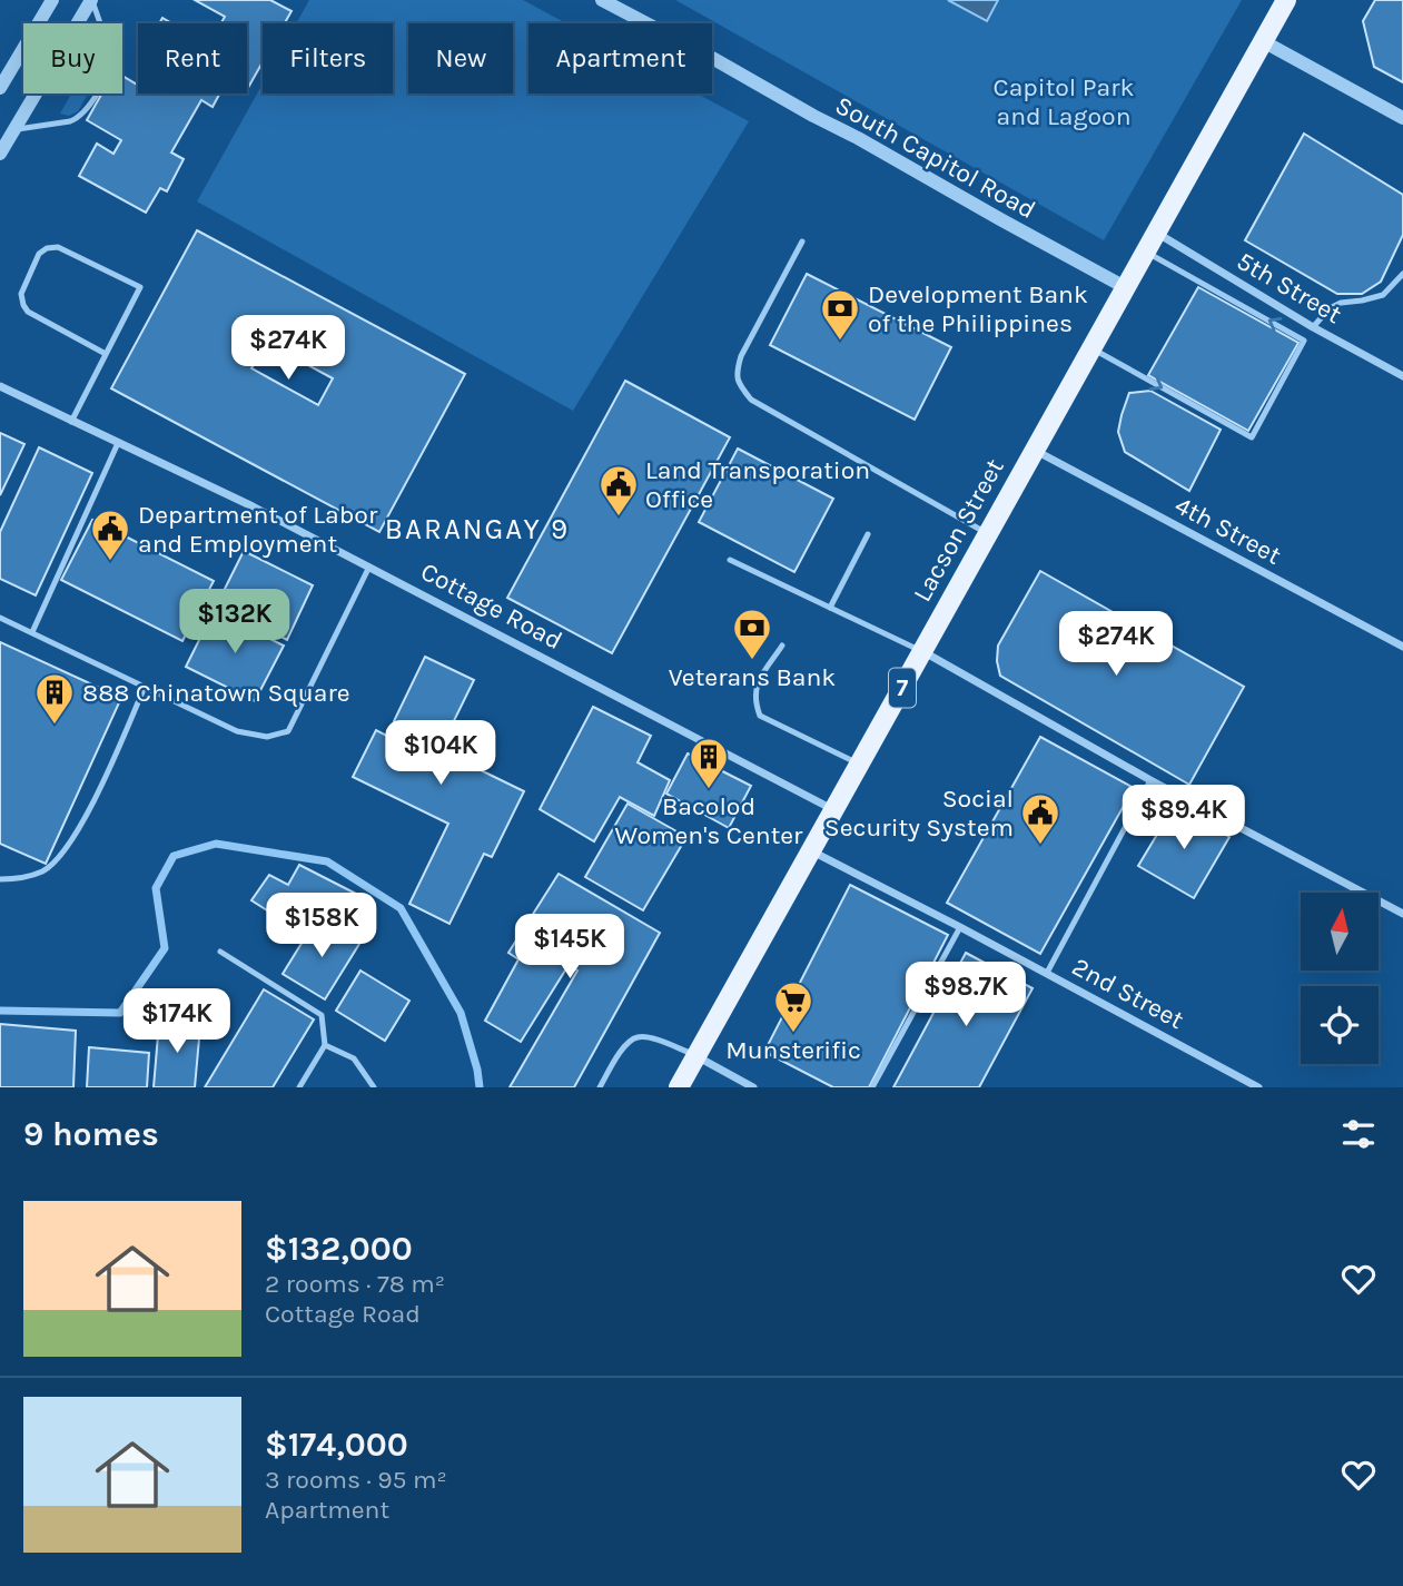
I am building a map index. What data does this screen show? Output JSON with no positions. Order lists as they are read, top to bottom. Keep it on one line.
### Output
{"streets":{"main road":["Lacson Street","7"],"street":["South Capitol Road","5th Street","4th Street","Cottage Road","2nd Street"]},"crossings":[["South Capitol Road","Lacson Street"],["5th Street","Lacson Street"],["Lacson Street","4th Street"],["Lacson Street","Cottage Road"],["Lacson Street","2nd Street"]],"districts":["BARANGAY 9"],"parks":["Capitol Park and Lagoon"],"places":{"bank":["Development Bank of the Philippines","Veterans Bank"],"public building":["Land Transporation Office","Department of Labor and Employment","Social Security System"],"building":["888 Chinatown Square","Bacolod Women's Center"],"supermarket":["Munsterific"]},"north":"top","page":{"chip":["Buy","Rent","Filters","New","Apartment"],"price":["$274K","$132K","$274K","$104K","$89.4K","$158K","$145K","$98.7K","$174K"],"heading":"9 homes","list":[{"name":"$132,000","note":"2 rooms · 78 m² · Cottage Road"},{"name":"$174,000","note":"3 rooms · 95 m² · Apartment"}]}}
